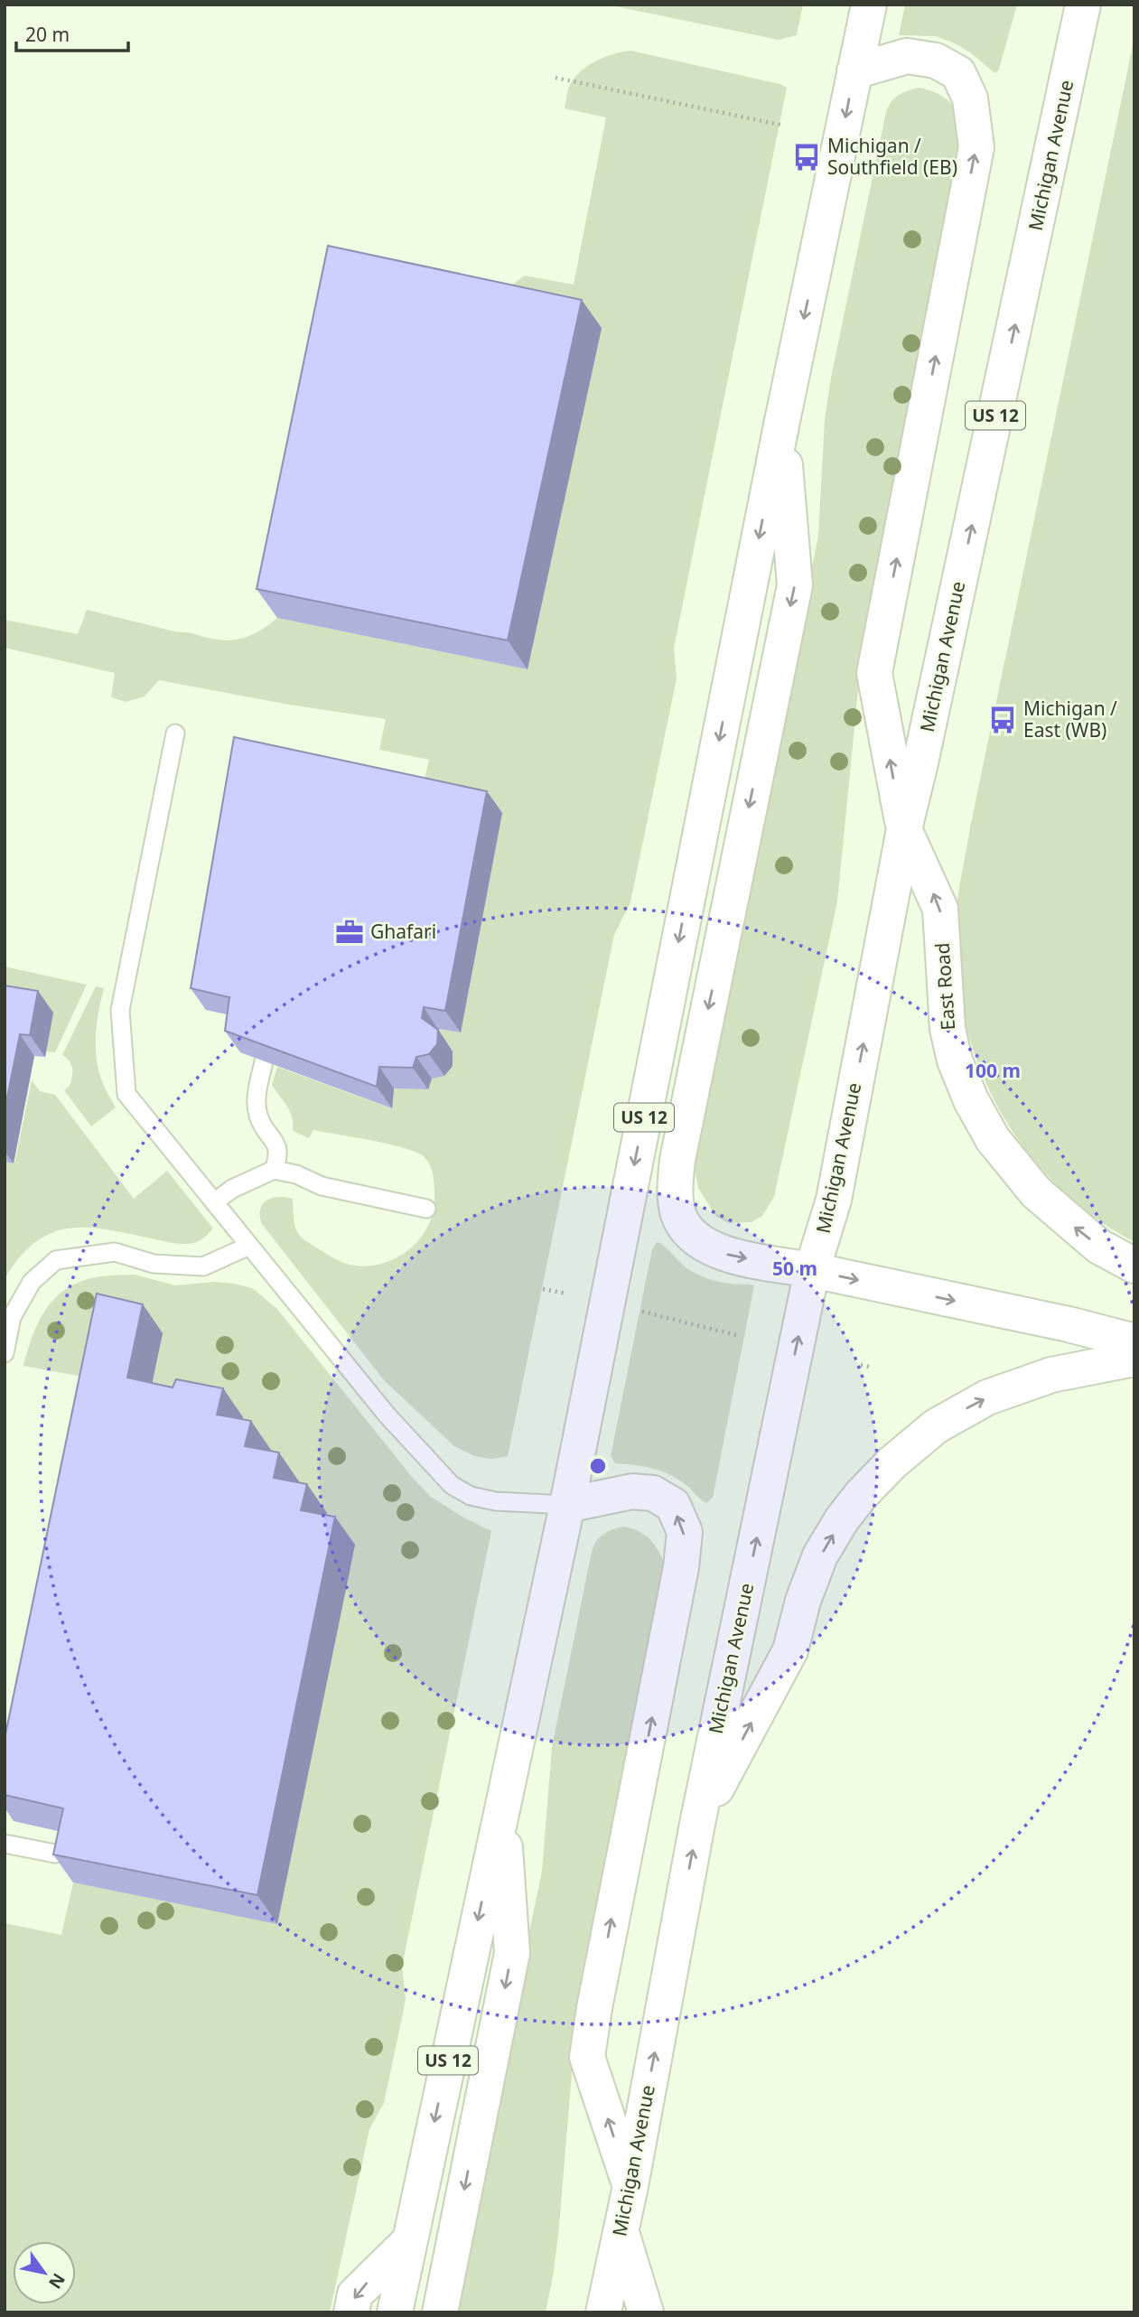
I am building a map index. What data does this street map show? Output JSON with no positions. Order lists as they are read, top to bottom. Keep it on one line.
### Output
{"streets":{"main road":["Michigan Avenue","US 12","East Road"]},"crossings":[["Michigan Avenue","East Road"]],"one_way":["East Road"],"places":{"bus stop":["Michigan / Southfield (EB)","Michigan / East (WB)"],"office":["Ghafari"]},"scale_bar":"20 m","north":"bottom right","rings":["100 m","50 m"]}
